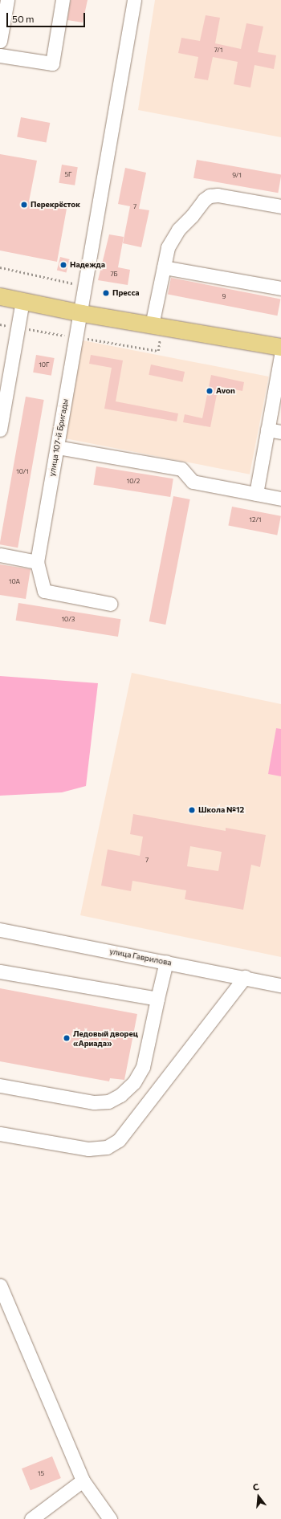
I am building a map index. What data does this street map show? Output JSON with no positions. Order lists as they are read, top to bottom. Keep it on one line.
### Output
{"streets":{"street":["улица 107-й Бригады","улица Гаврилова"]},"places":["Перекрёсток","Надежда","Пресса","Avon","Школа №12","Ледовый дворец «Ариада»"],"house_numbers":["7/1","5Г","9/1","7","7Б","9","10Г","10/1","10/2","12/1","10А","10/3","7","15"],"scale_bar":"50 m","north":"top"}
